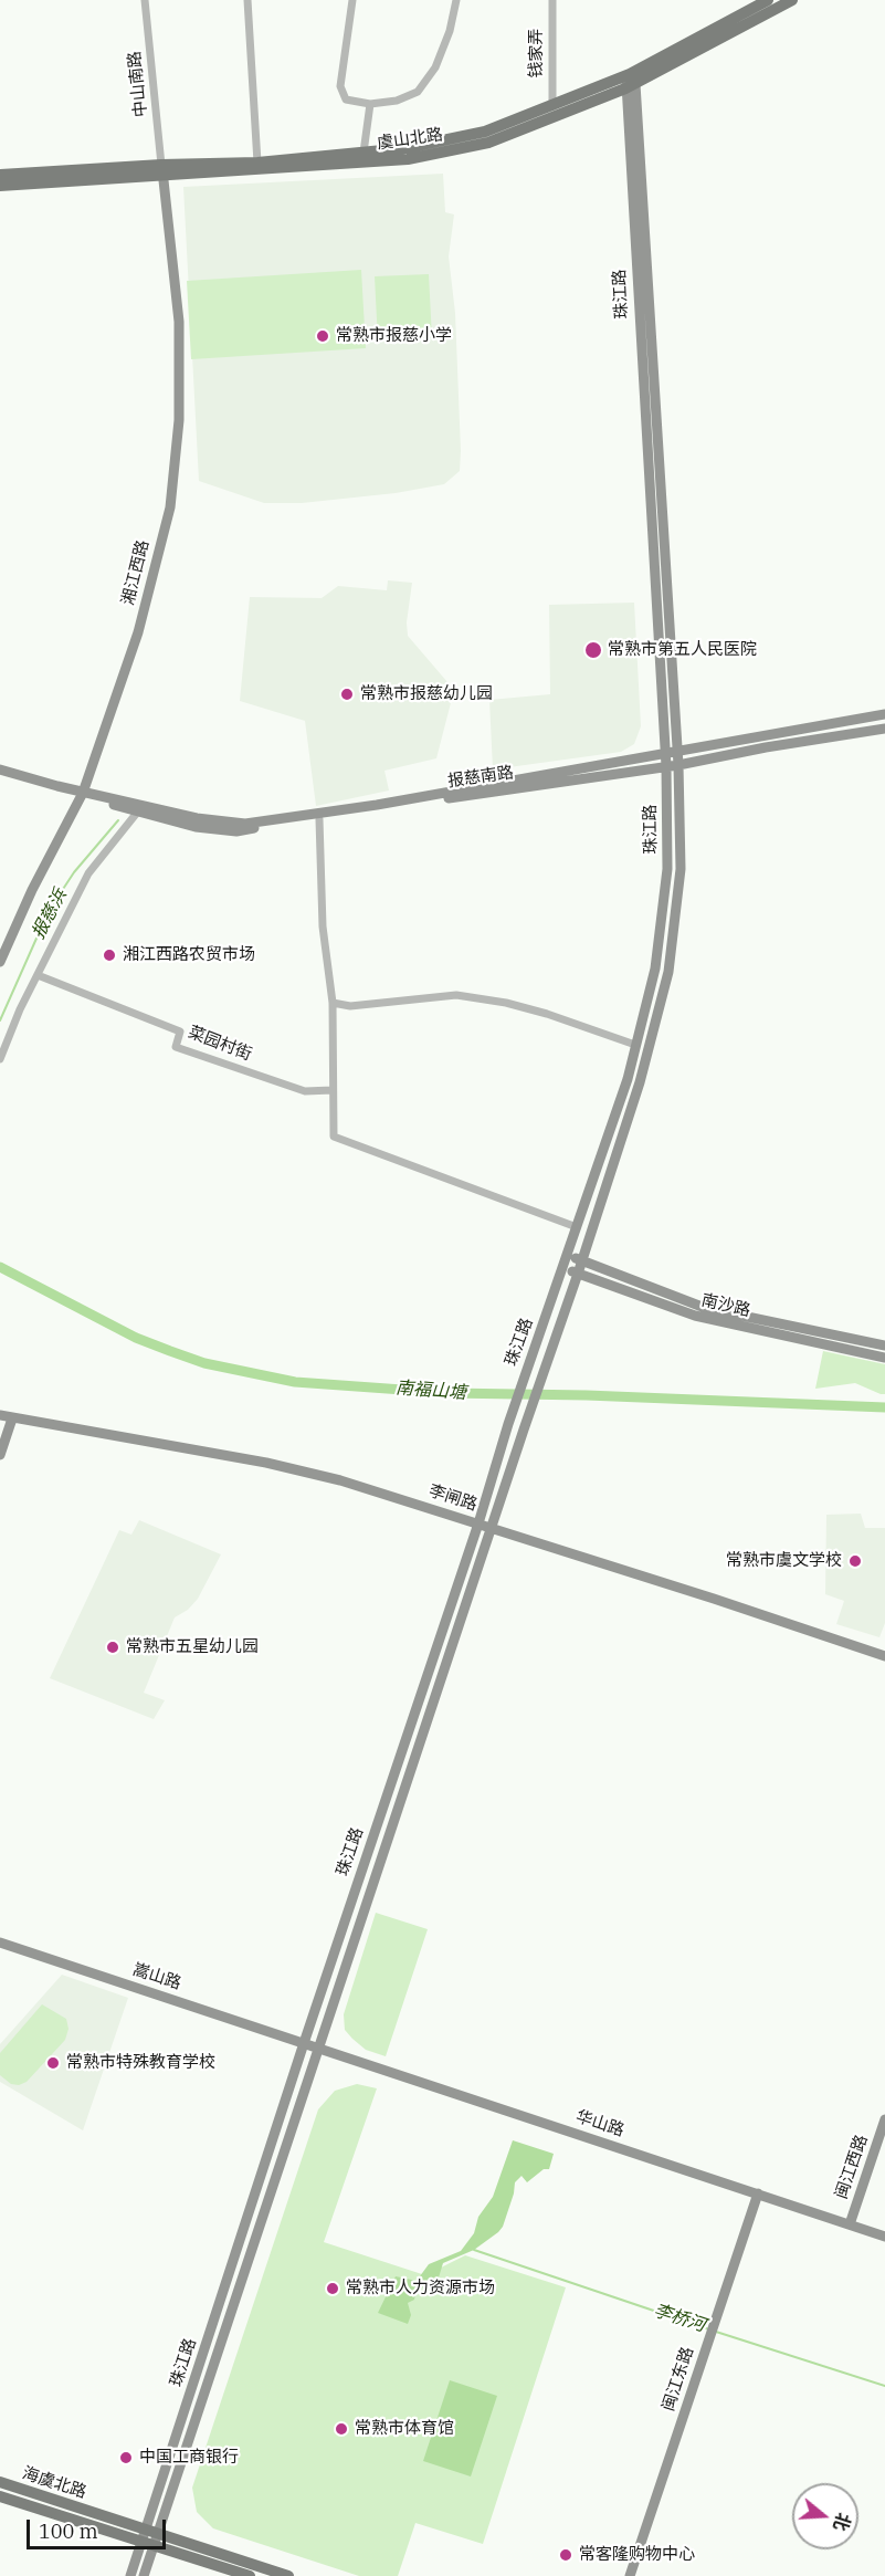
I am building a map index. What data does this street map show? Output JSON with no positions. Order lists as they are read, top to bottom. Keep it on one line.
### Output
{"streets":{"main road":["虞山北路","珠江路","湘江西路","报慈南路","南沙路","李闸路","嵩山路","华山路","闽江西路","闽江东路","海虞北路"],"street":["钱家弄","中山南路","菜园村街"]},"crossings":[["钱家弄","虞山北路"],["中山南路","虞山北路"],["中山南路","湘江西路"],["虞山北路","珠江路"],["虞山北路","湘江西路"],["珠江路","报慈南路"],["珠江路","南沙路"],["珠江路","李闸路"],["珠江路","嵩山路"],["珠江路","华山路"],["珠江路","海虞北路"],["湘江西路","报慈南路"],["嵩山路","华山路"],["华山路","闽江西路"],["华山路","闽江东路"]],"water":["报慈浜","南福山塘","李桥河"],"places":["常熟市报慈小学","常熟市第五人民医院","常熟市报慈幼儿园","湘江西路农贸市场","常熟市虞文学校","常熟市五星幼儿园","常熟市特殊教育学校","常熟市人力资源市场","常熟市体育馆","中国工商银行","常客隆购物中心"],"scale_bar":"100 m","north":"right"}
